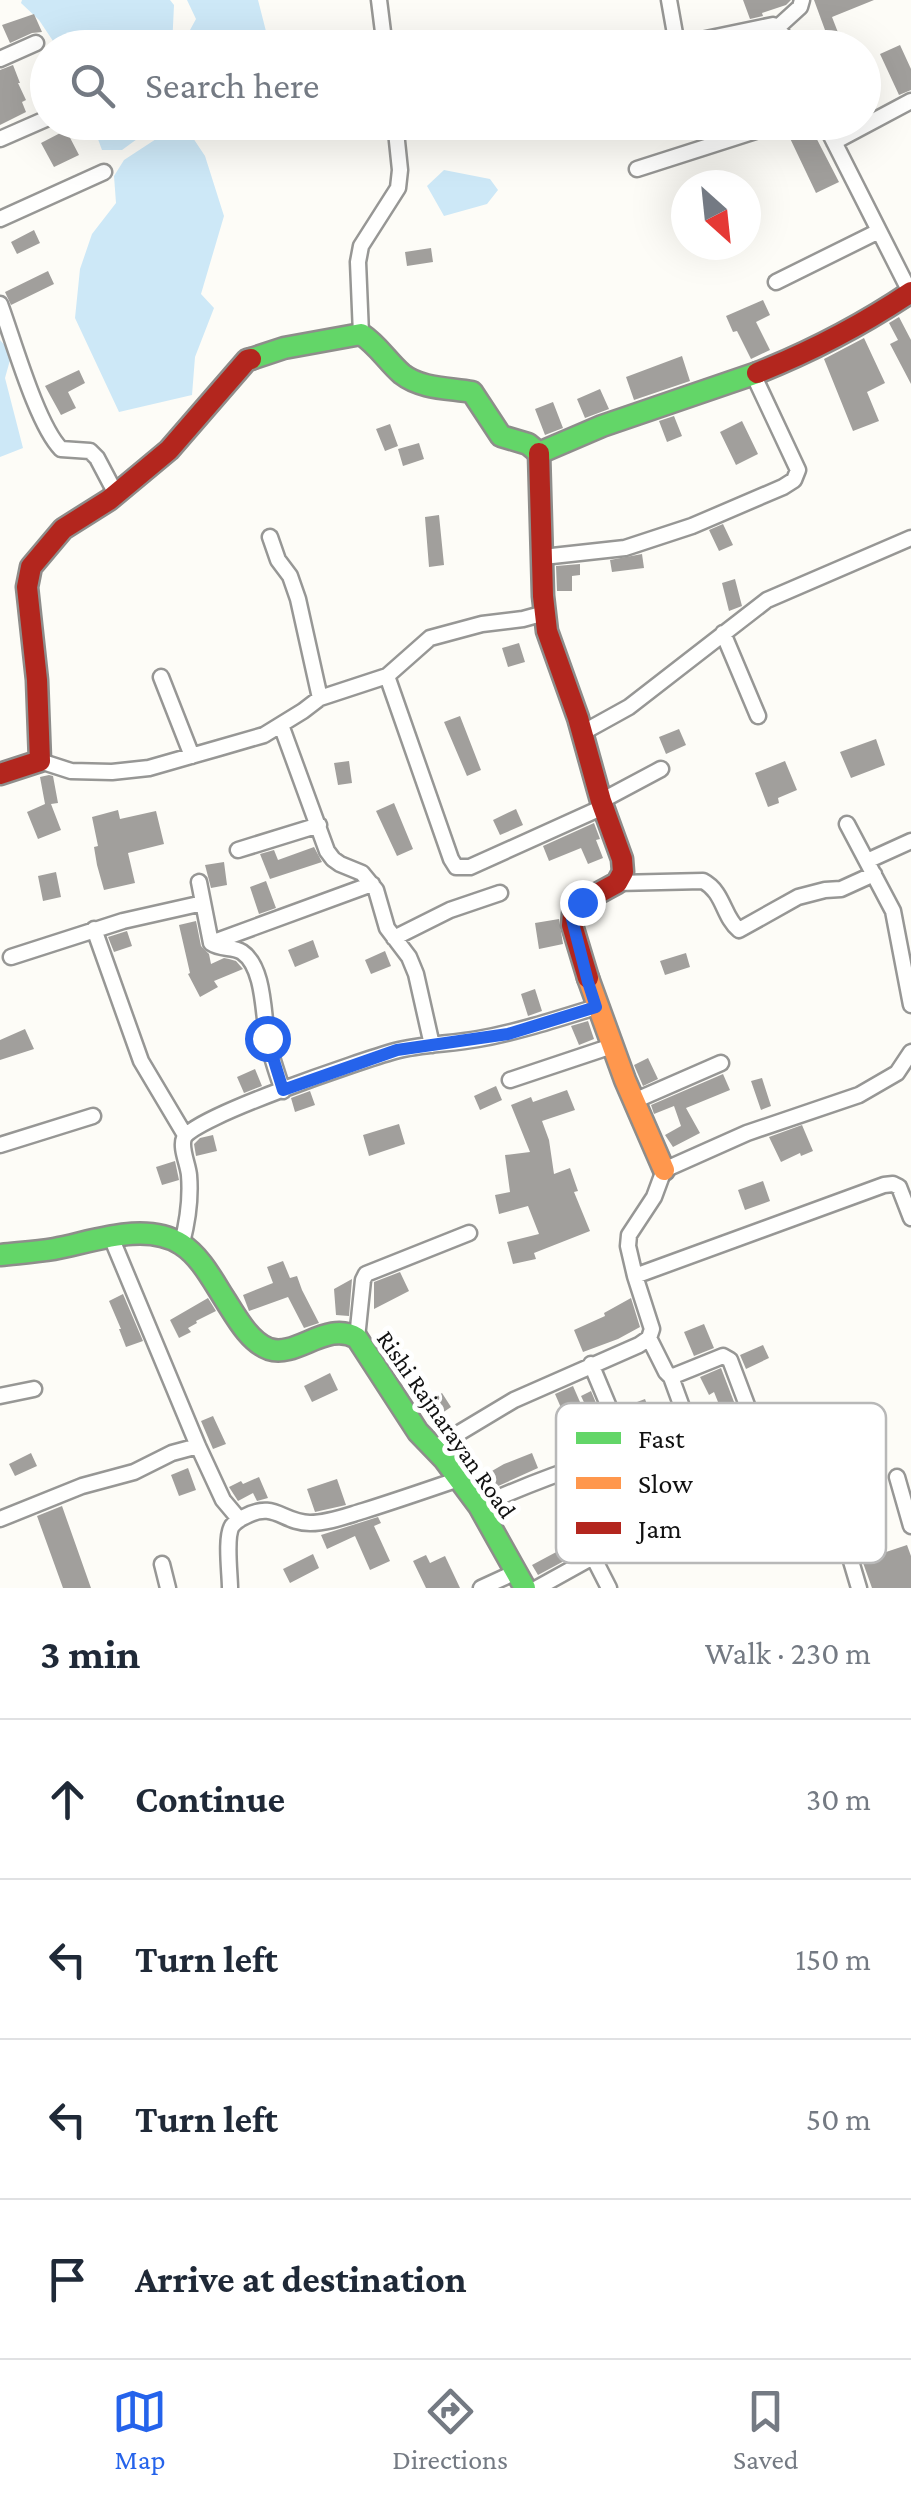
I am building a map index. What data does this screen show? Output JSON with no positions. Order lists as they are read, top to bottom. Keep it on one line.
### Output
{"streets":{"street":["Rishi Rajnarayan Road"]},"legend":["Fast","Slow","Jam"],"north":"bottom right","page":{"search":"Search here","heading":["3 min","Walk · 230 m"],"list":[["Continue","30 m"],["Turn left","150 m"],["Turn left","50 m"],"Arrive at destination"],"nav":["Map","Directions","Saved"]}}
